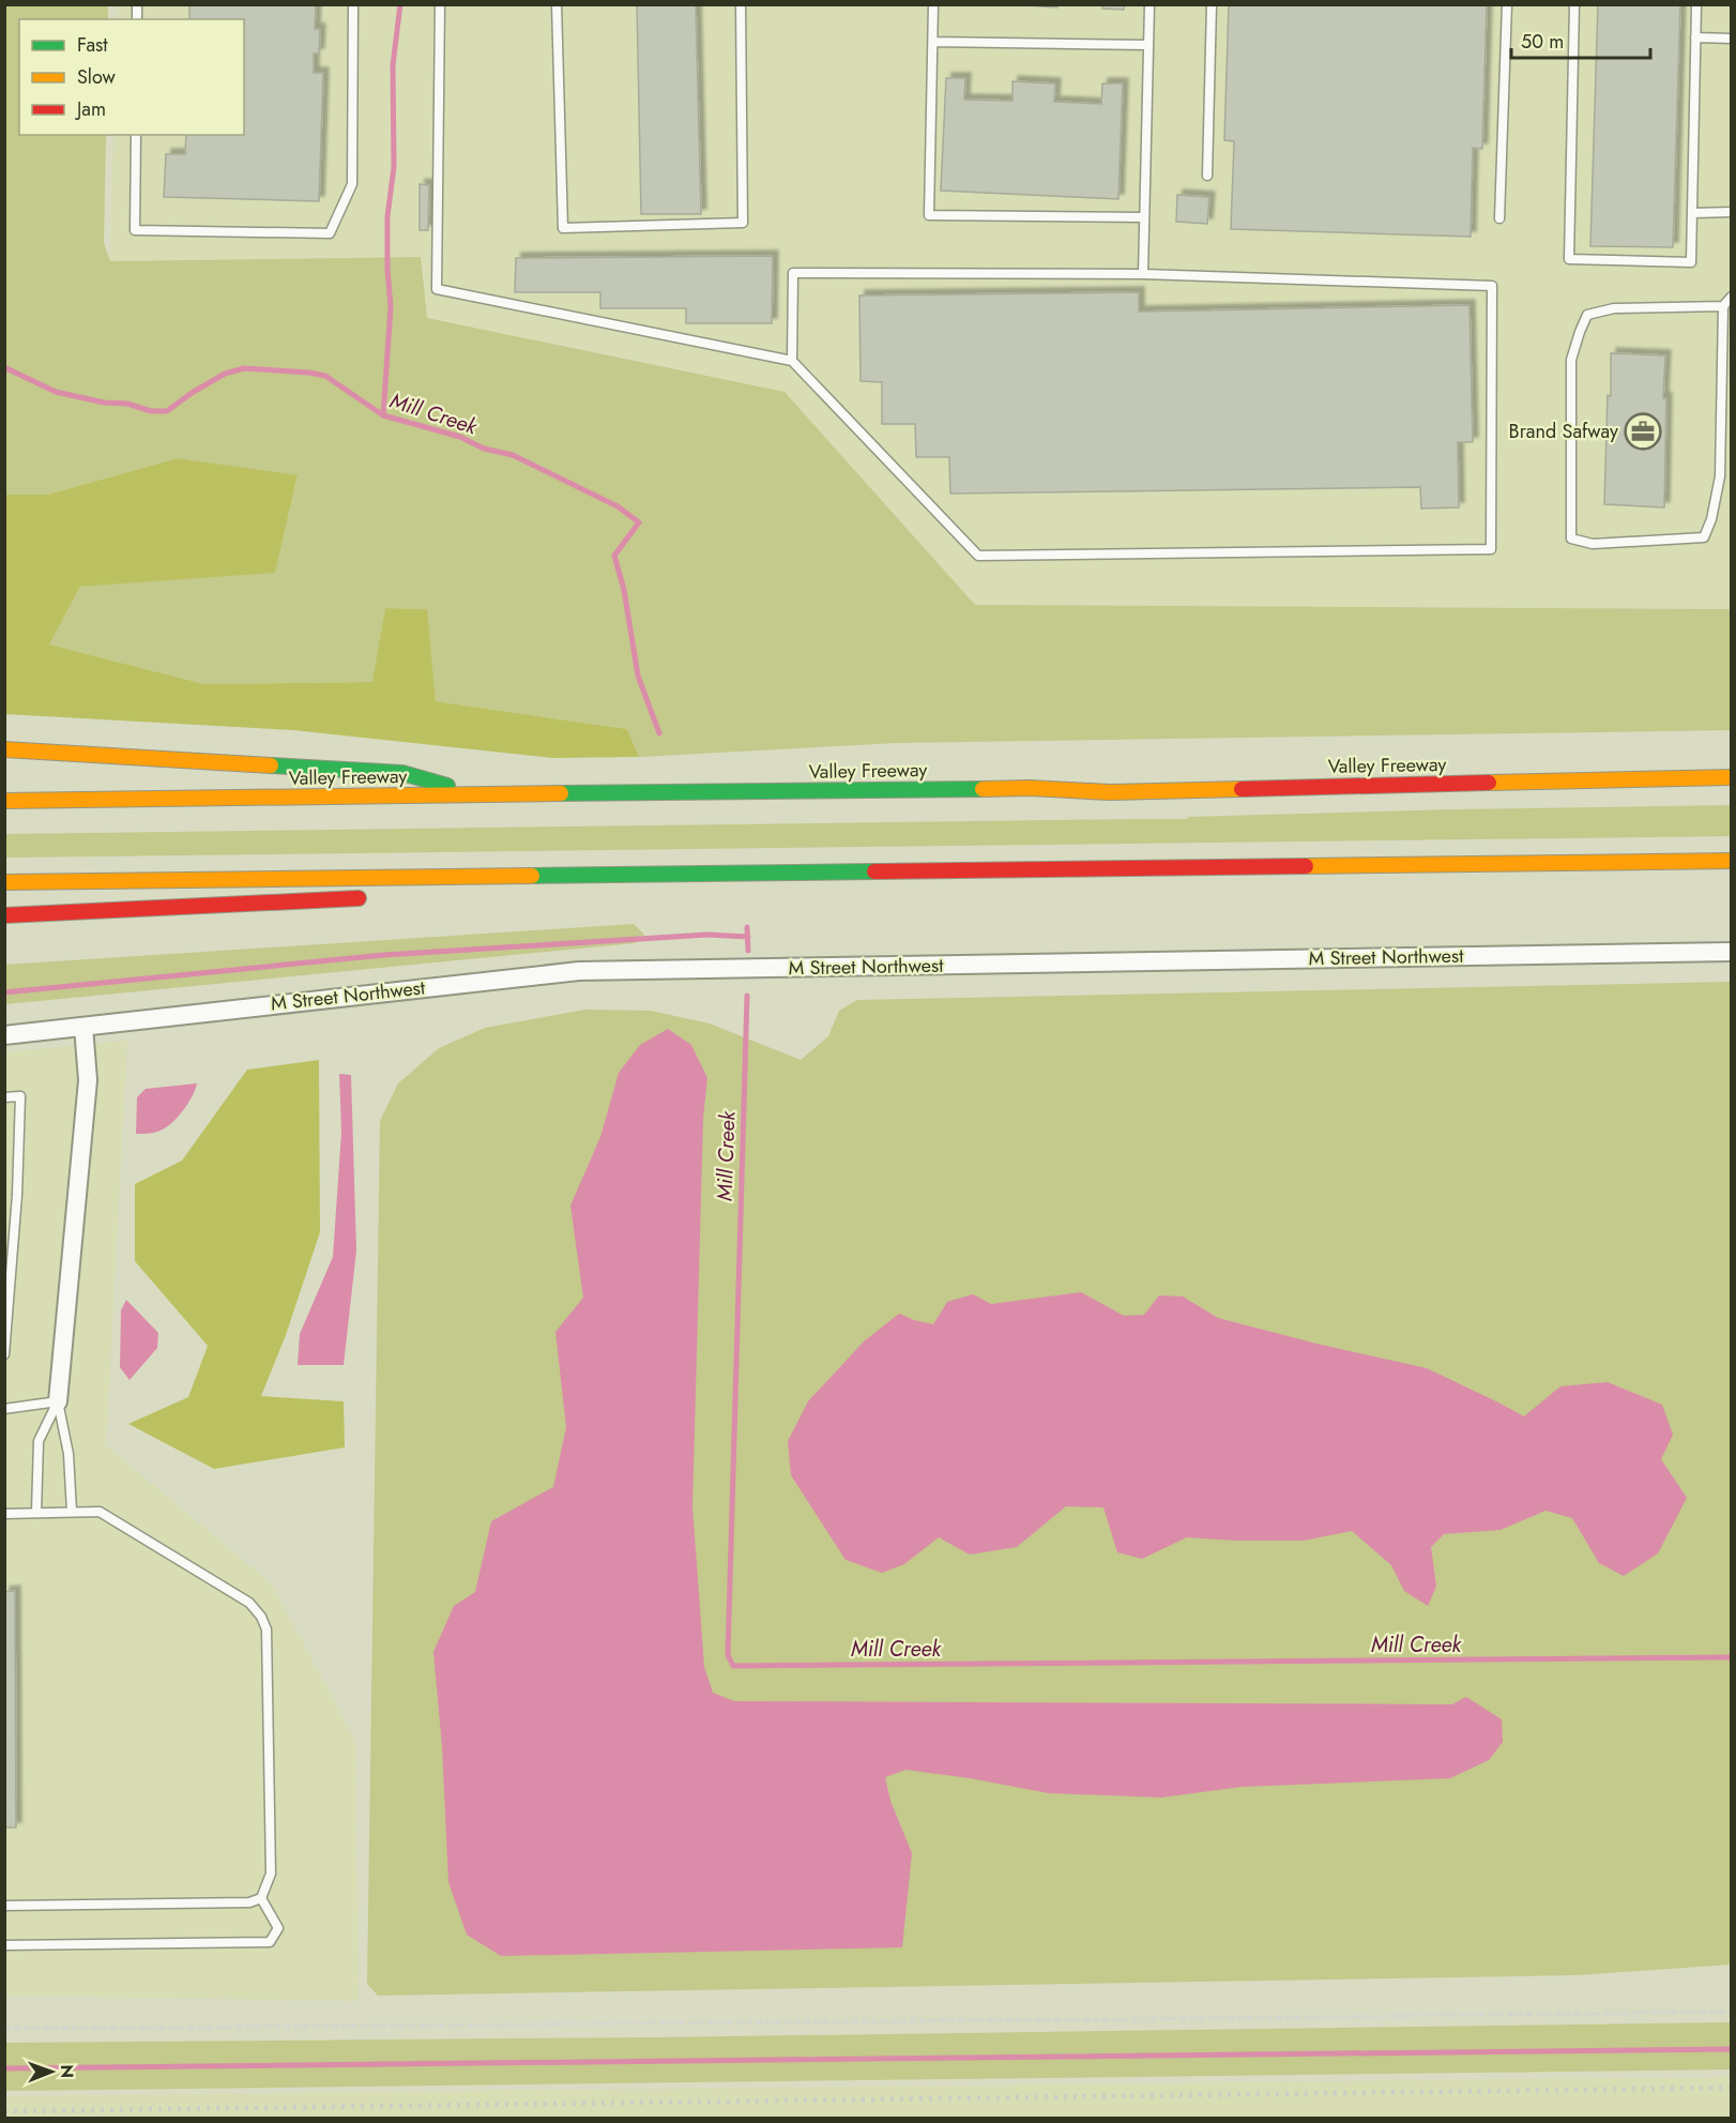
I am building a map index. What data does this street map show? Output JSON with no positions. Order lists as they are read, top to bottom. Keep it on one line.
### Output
{"streets":{"highway":["Valley Freeway"],"street":["M Street Northwest"]},"water":["Mill Creek"],"places":{"office":["Brand Safway"]},"legend":["Fast","Slow","Jam"],"scale_bar":"50 m","north":"right"}
